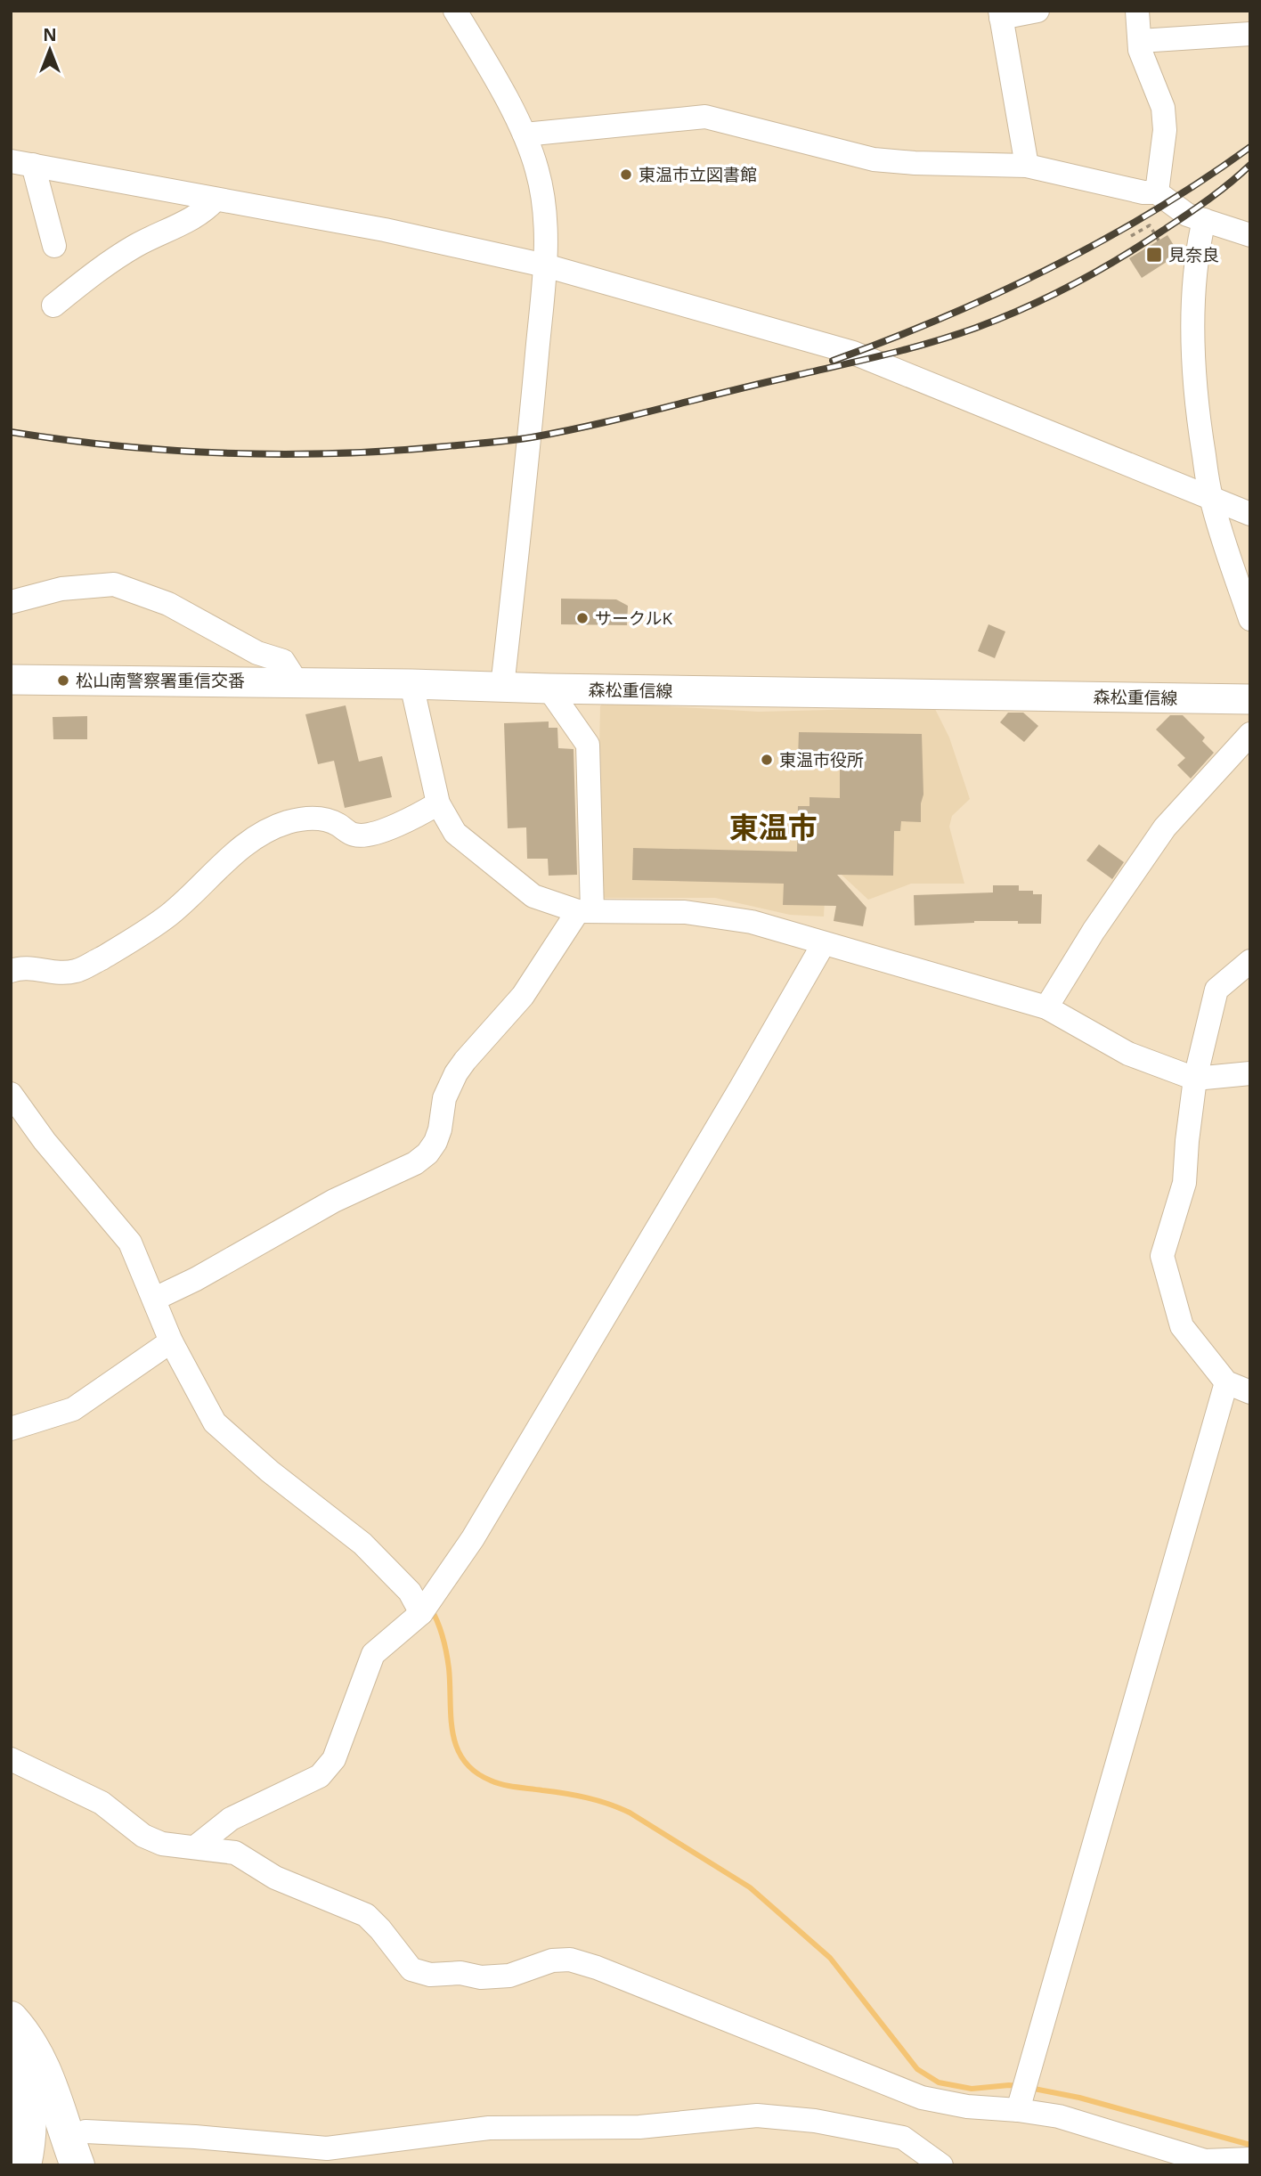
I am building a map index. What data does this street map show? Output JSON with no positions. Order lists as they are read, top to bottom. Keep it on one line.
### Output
{"streets":{"main road":["森松重信線"]},"districts":["東温市"],"places":{"other":["東温市立図書館","サークルK","松山南警察署重信交番","東温市役所"],"transit":["見奈良"]},"north":"top"}
